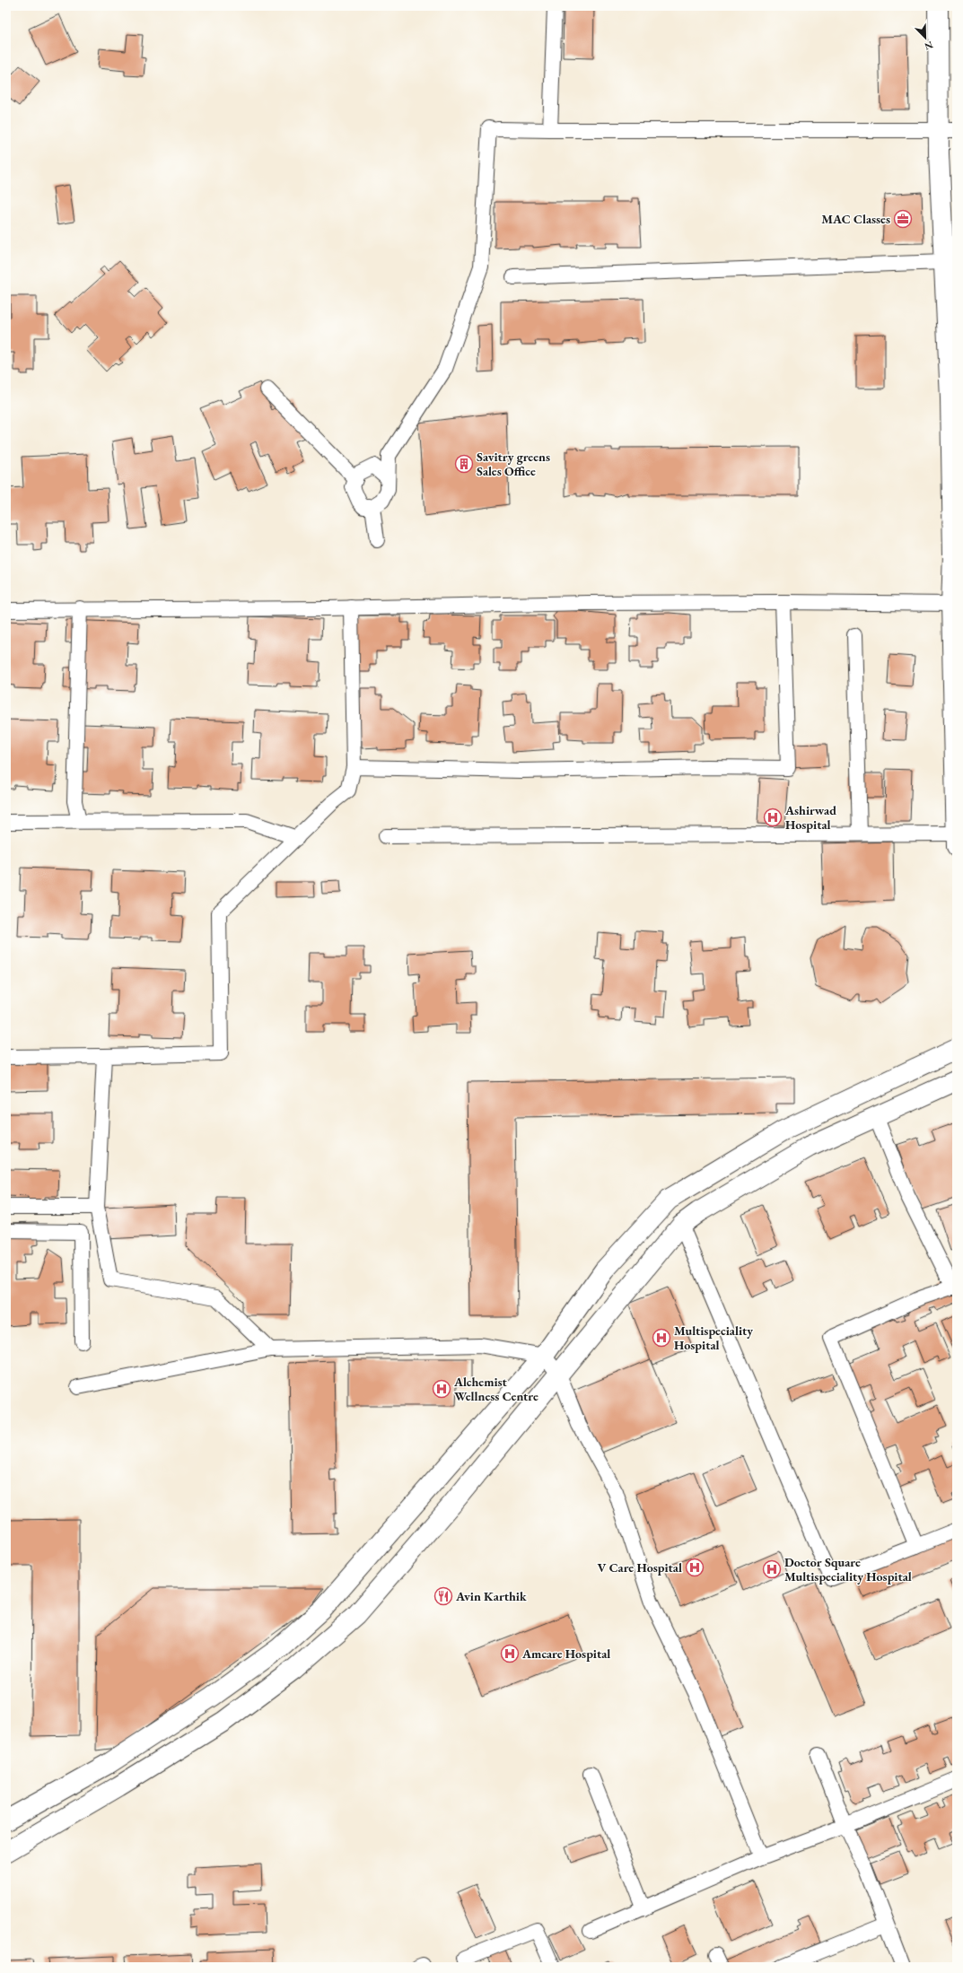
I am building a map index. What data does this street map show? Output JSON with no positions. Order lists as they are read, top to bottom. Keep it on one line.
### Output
{"places":{"office":["MAC Classes"],"building":["Savitry greens Sales Office"],"hospital":["Ashirwad Hospital","Multispeciality Hospital","Alchemist Wellness Centre","V Care Hospital","Doctor Square Multispeciality Hospital","Amcare Hospital"],"restaurant":["Avin Karthik"]},"north":"bottom right"}
